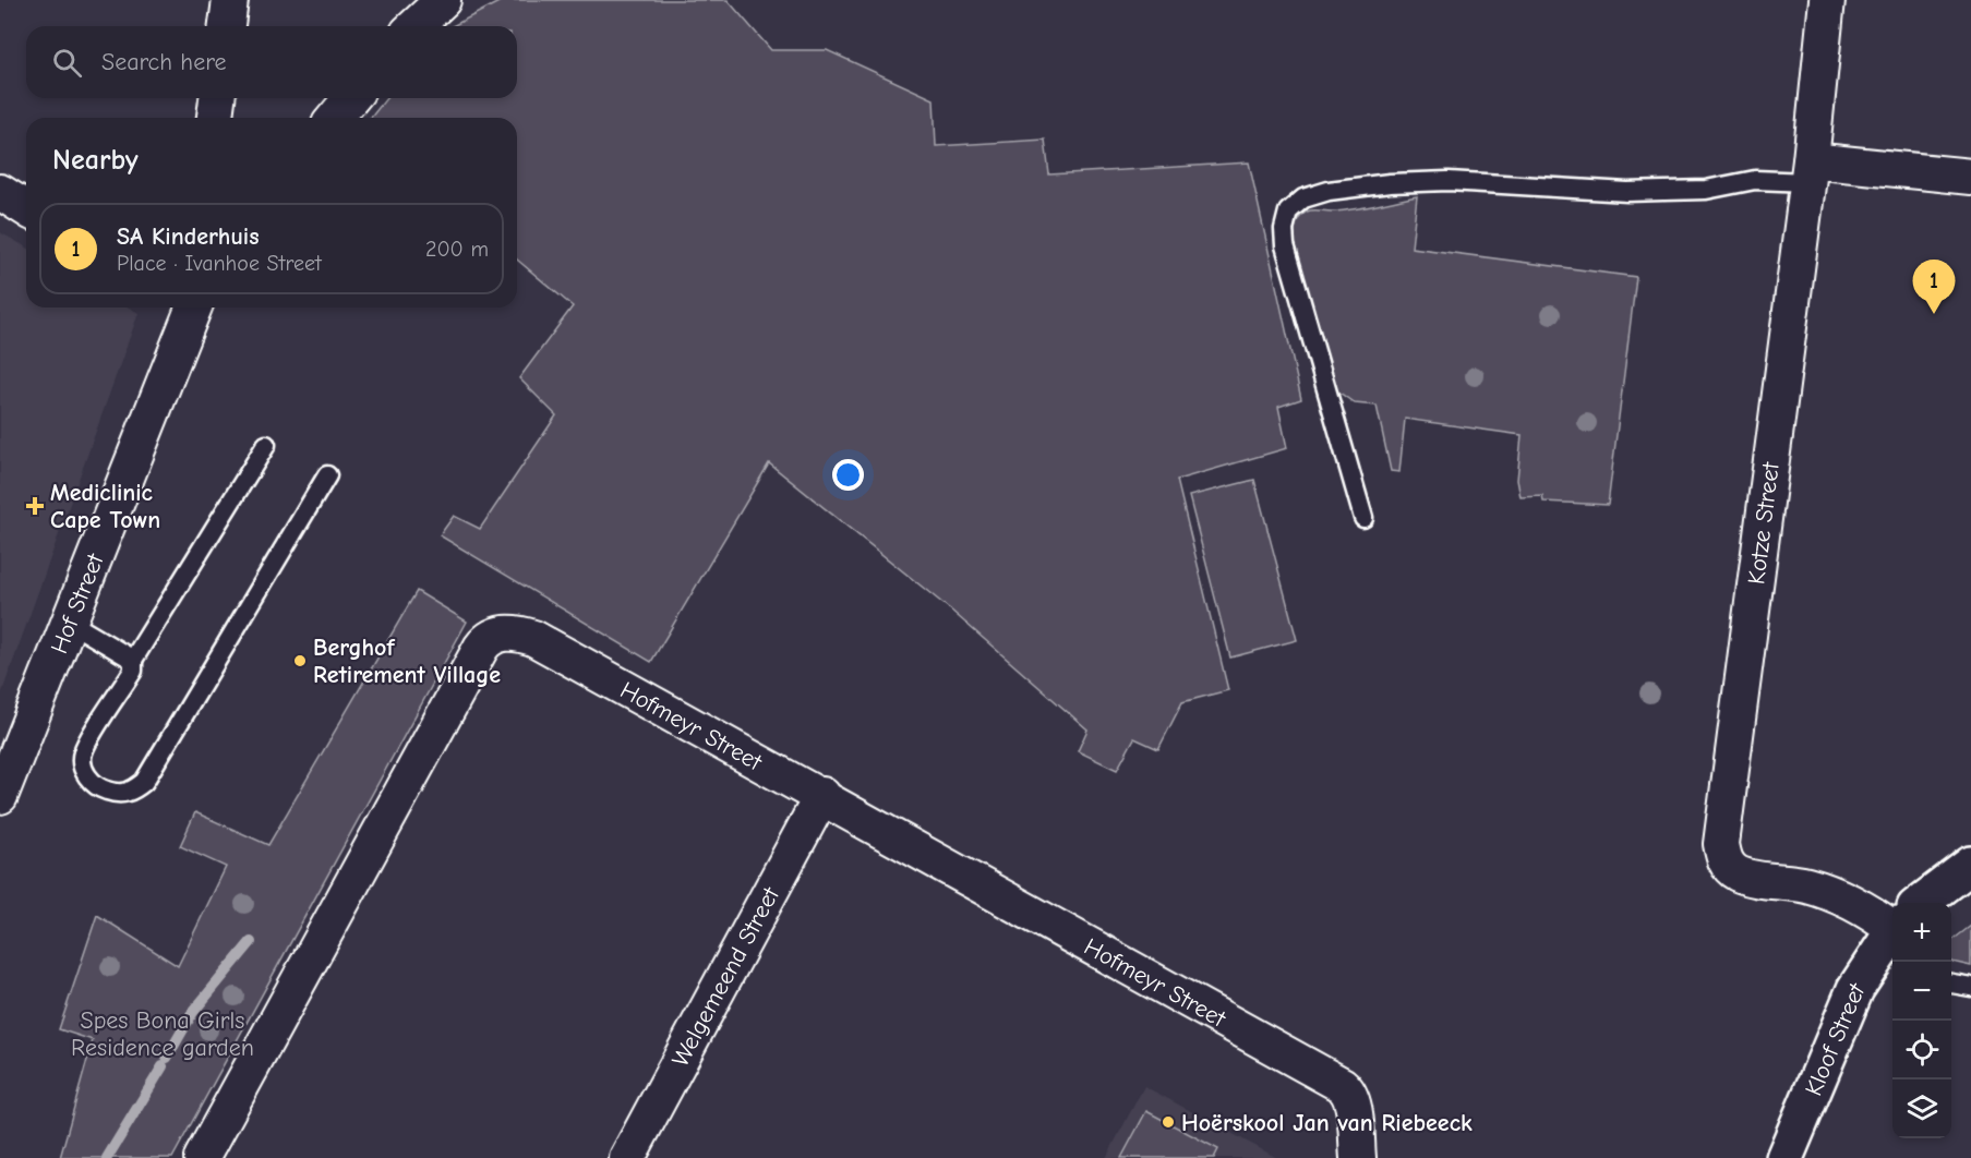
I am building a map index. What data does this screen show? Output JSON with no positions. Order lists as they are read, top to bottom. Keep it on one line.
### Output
{"streets":{"street":["Kotze Street","Hof Street","Hofmeyr Street","Welgemeend Street","Kloof Street"]},"crossings":[["Hofmeyr Street","Welgemeend Street"]],"parks":["Spes Bona Girls Residence garden"],"places":{"health":["Mediclinic Cape Town"],"other":["Berghof Retirement Village","Hoërskool Jan van Riebeeck"]},"page":{"search":"Search here","heading":"Nearby","list":[{"mark":"1","name":"SA Kinderhuis","note":"Place · Ivanhoe Street","value":"200 m"}],"pins":"1","map_buttons":["+","−"]}}
